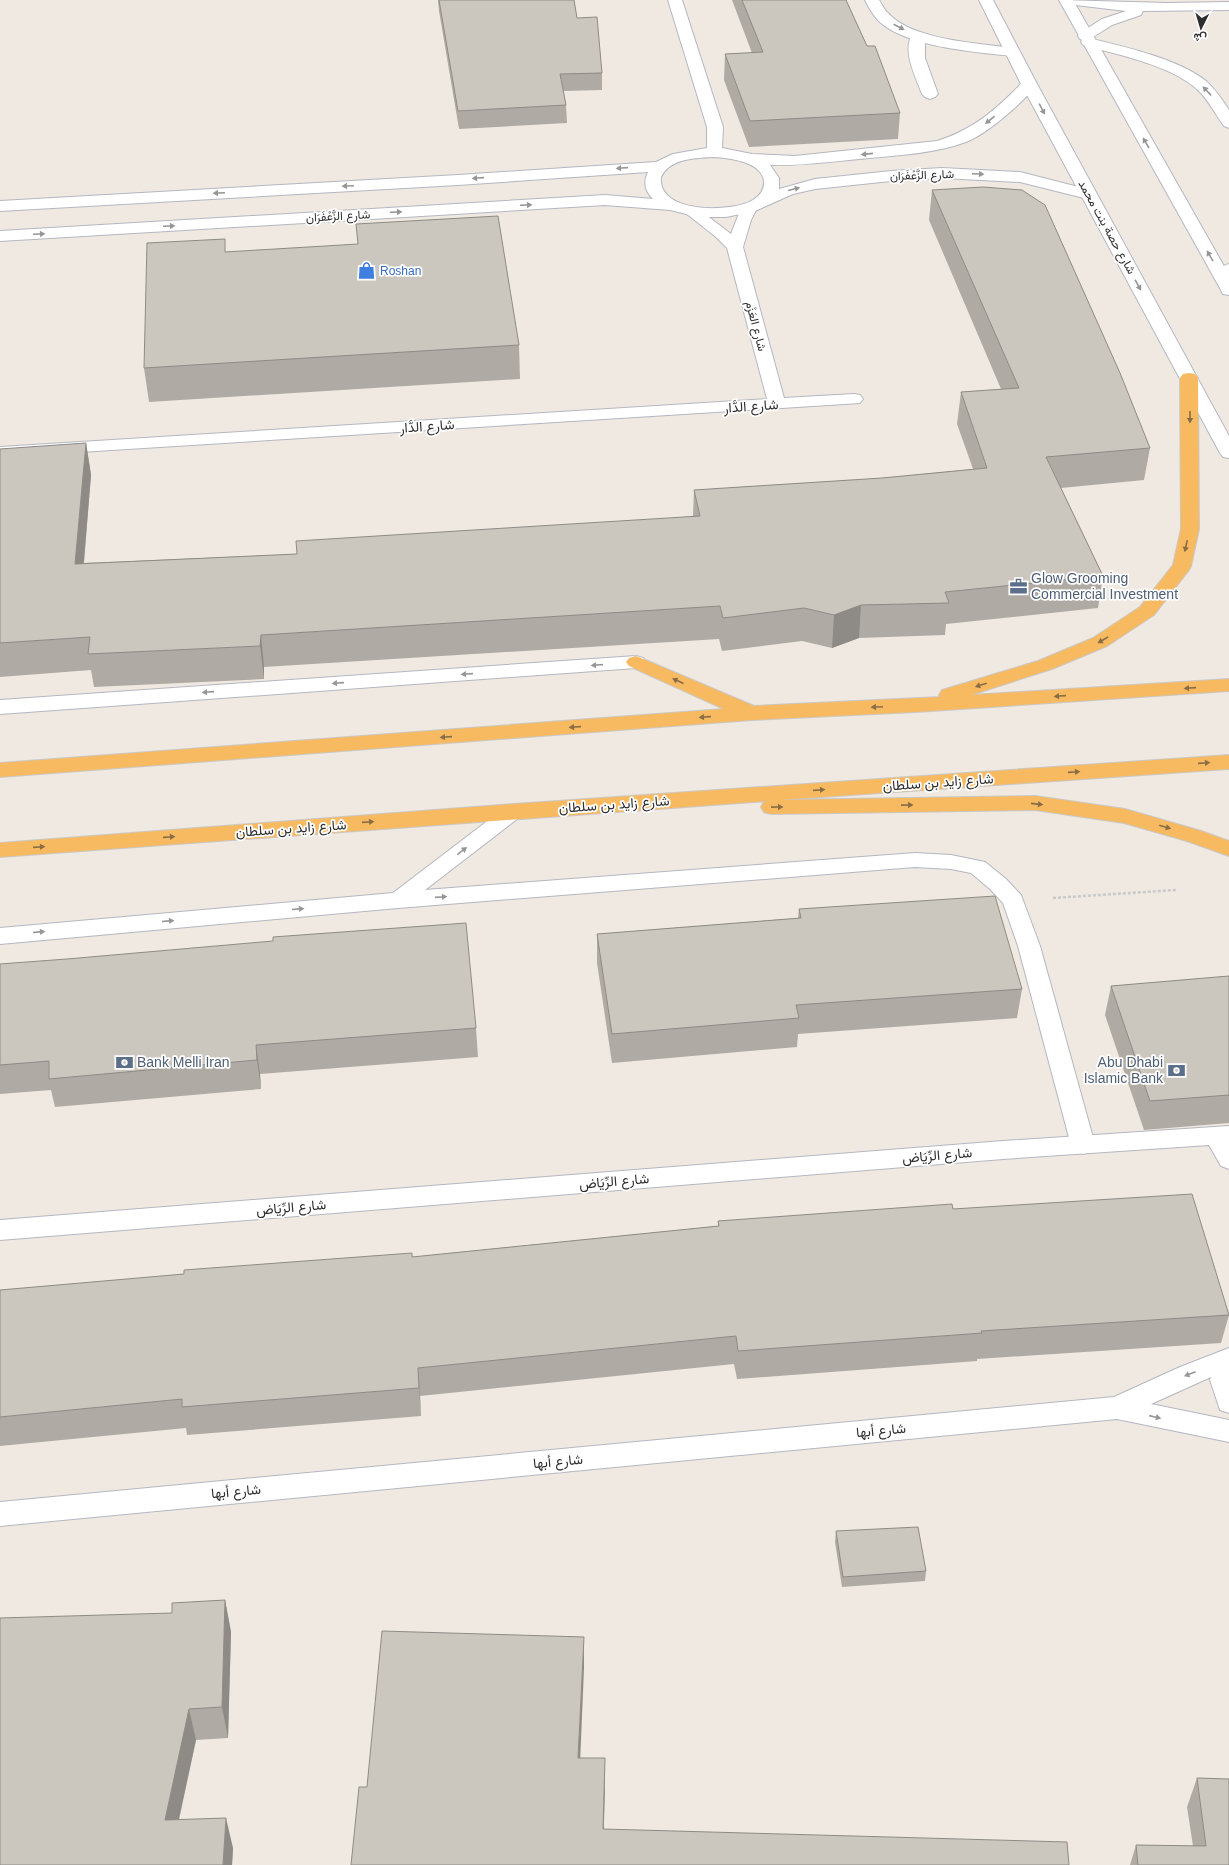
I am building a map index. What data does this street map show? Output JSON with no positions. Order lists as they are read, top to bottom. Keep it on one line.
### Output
{"streets":{"highway":["شارع زايد بن سلطان"],"street":["شارع الزَّعْفَرَان","شارع حصة بنت محمد","شارع العَزْم","شارع الدَّار","شارع الرِّيَاض","شارع أبها"]},"crossings":[["شارع الزَّعْفَرَان","شارع حصة بنت محمد"],["شارع العَزْم","شارع الدَّار"]],"places":{"shop":["Roshan"],"office":["Glow Grooming Commercial Investment"],"bank":["Bank Melli Iran","Abu Dhabi Islamic Bank"]},"north":"bottom"}
